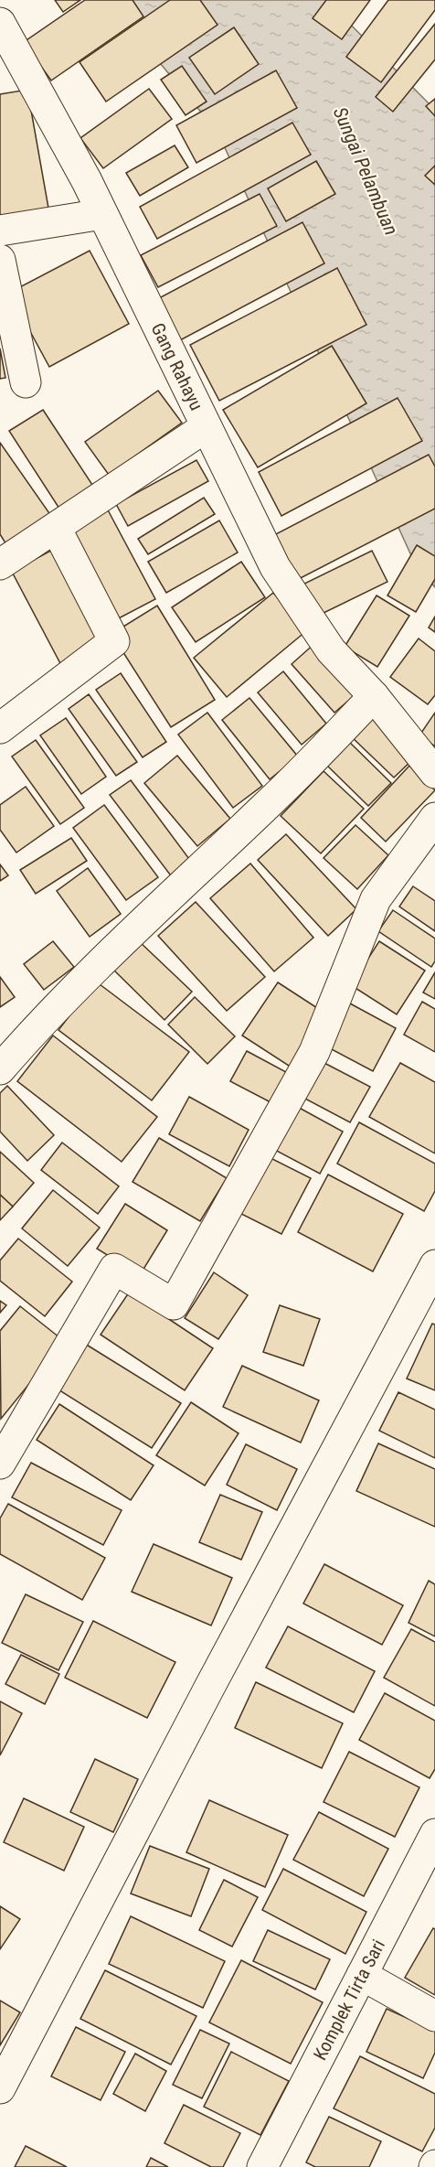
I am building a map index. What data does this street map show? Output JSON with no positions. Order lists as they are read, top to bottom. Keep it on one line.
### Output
{"streets":{"street":["Gang Rahayu","Komplek Tirta Sari"]},"water":["Sungai Pelambuan"]}
